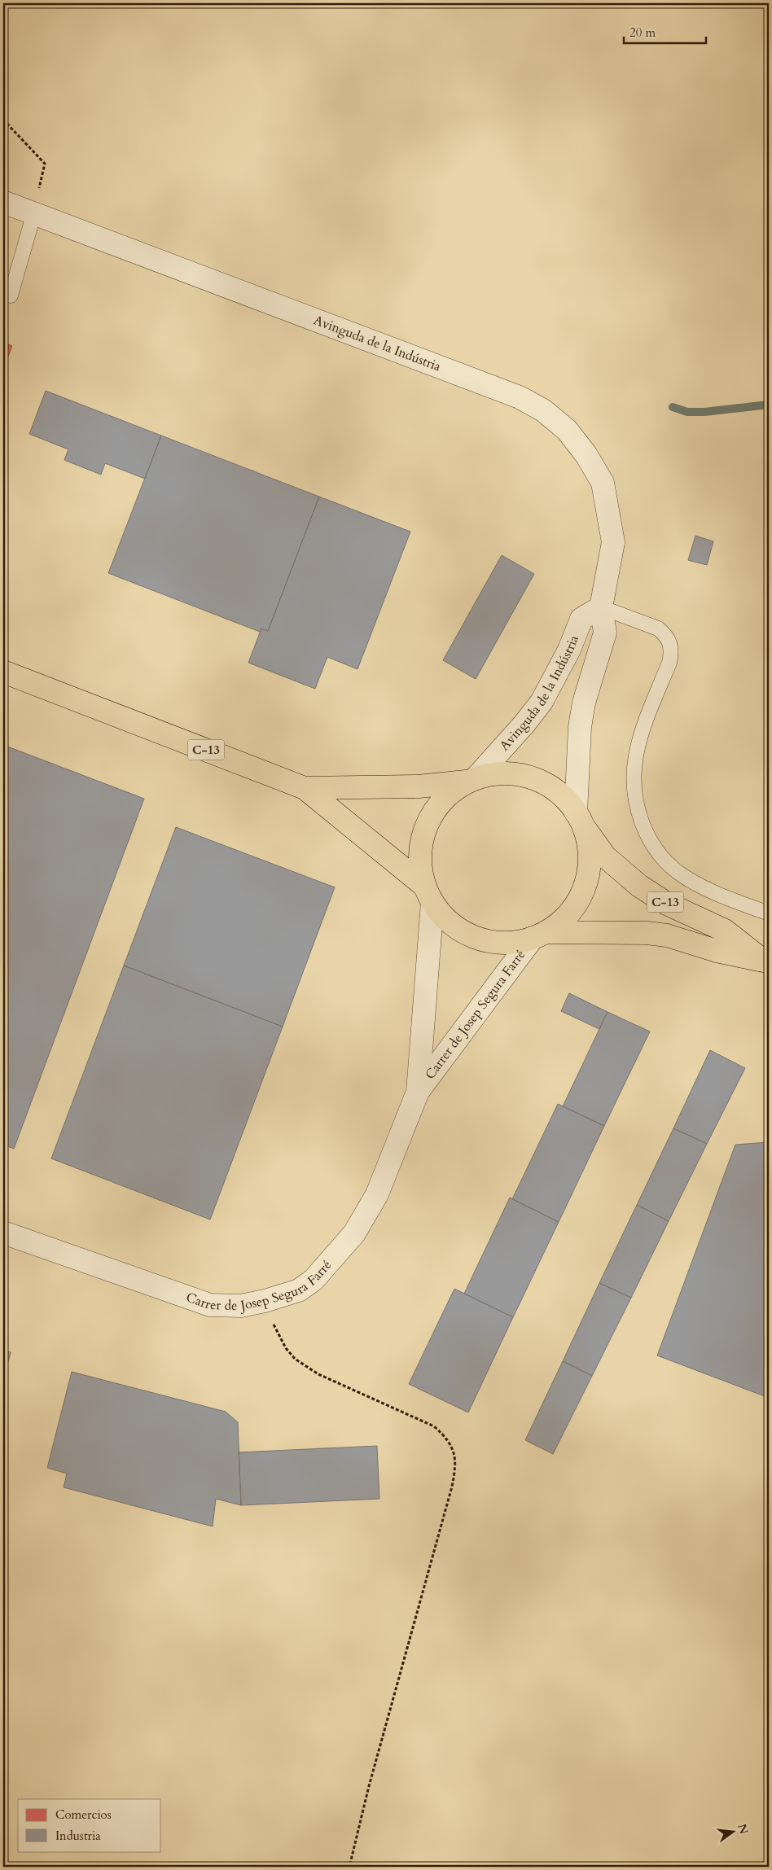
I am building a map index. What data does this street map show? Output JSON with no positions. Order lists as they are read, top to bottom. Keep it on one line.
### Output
{"streets":{"main road":["C-13"],"street":["Avinguda de la Indústria","Carrer de Josep Segura Farré"]},"crossings":[["Avinguda de la Indústria","C-13"],["C-13","Carrer de Josep Segura Farré"]],"legend":["Comercios","Industria"],"scale_bar":"20 m","north":"right"}
